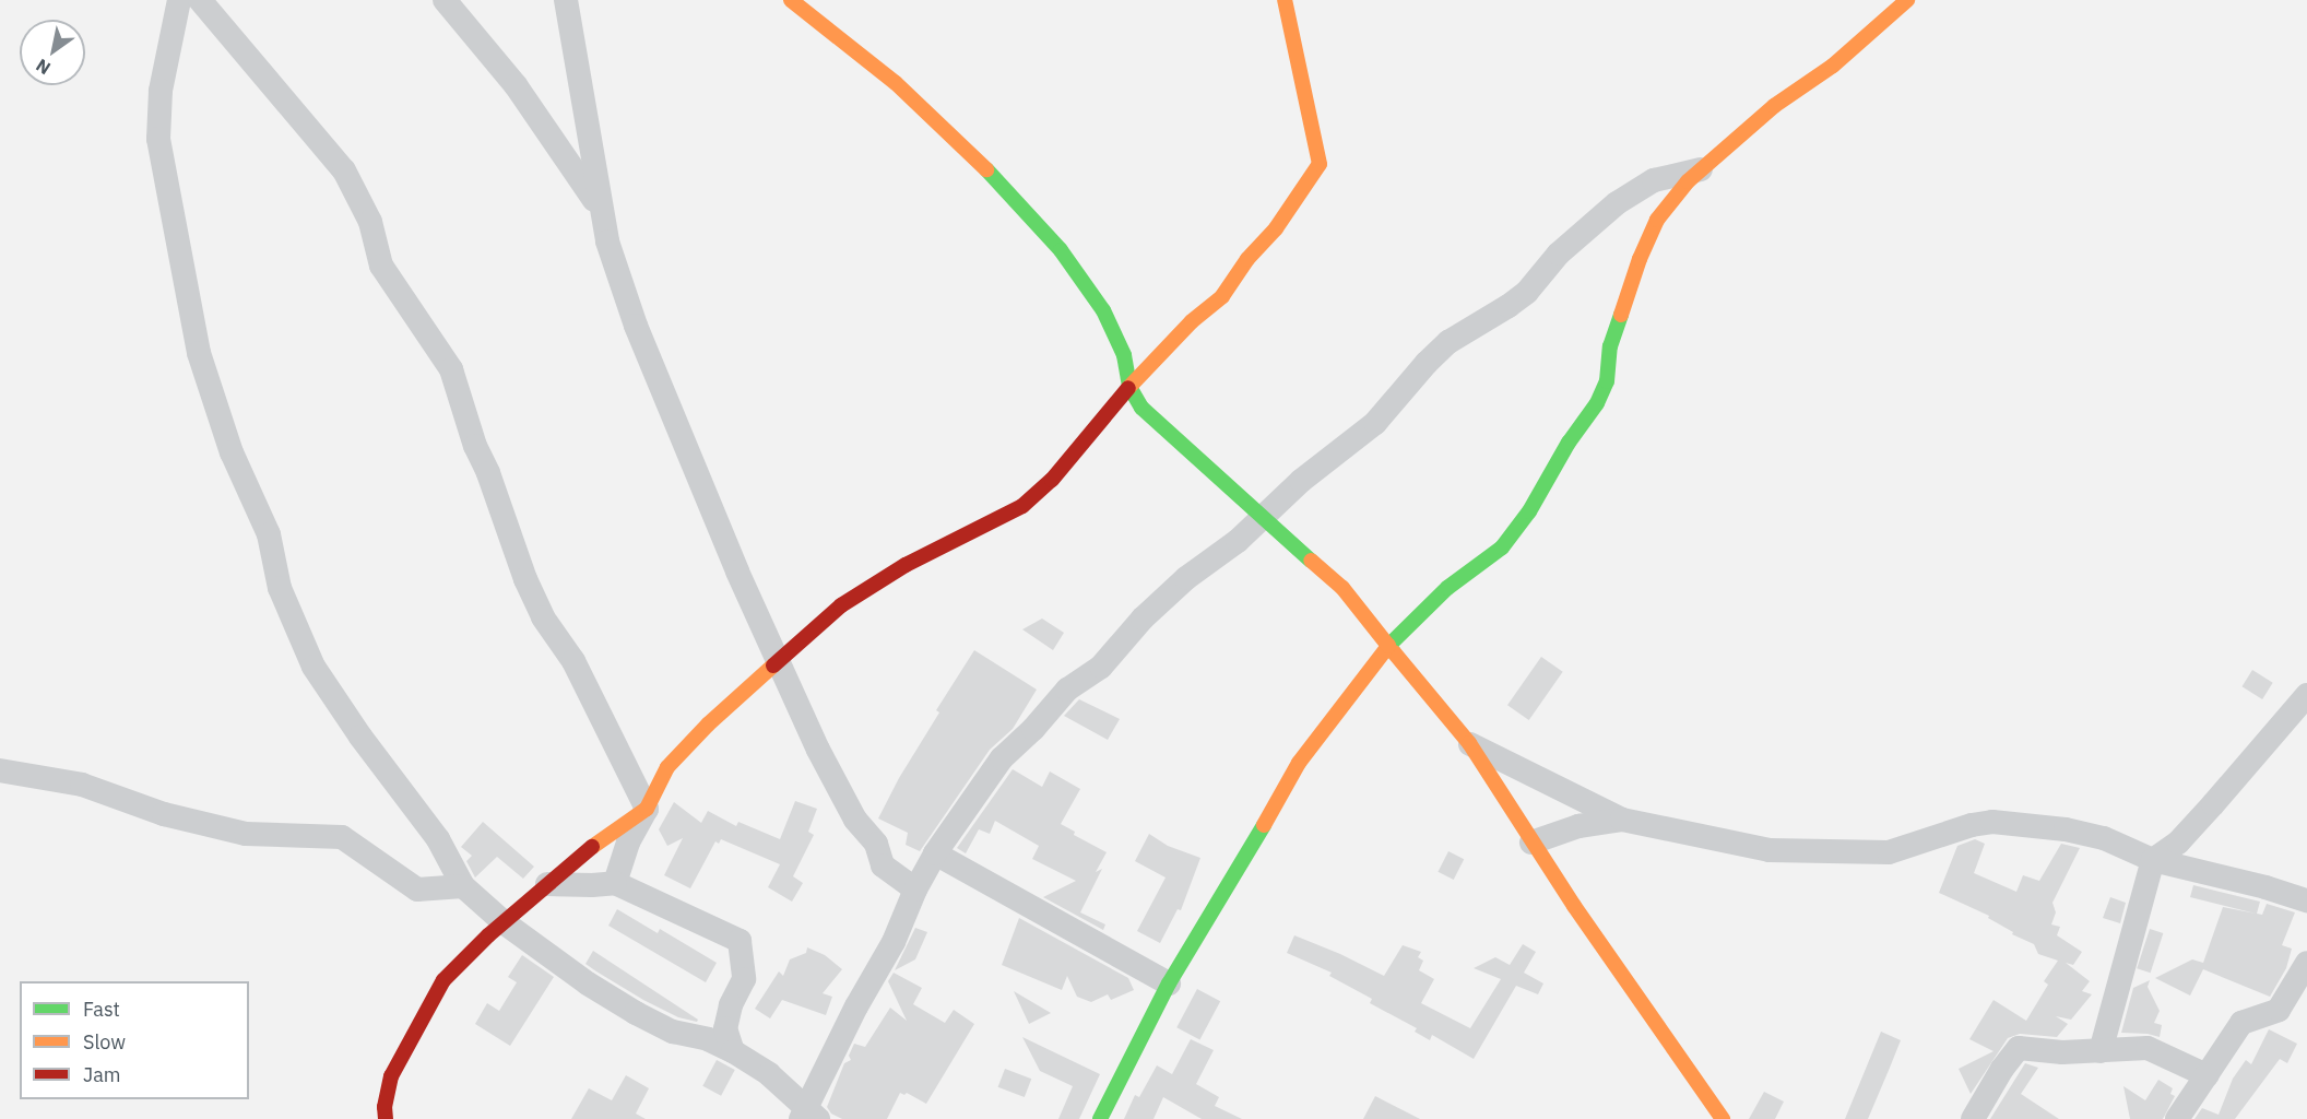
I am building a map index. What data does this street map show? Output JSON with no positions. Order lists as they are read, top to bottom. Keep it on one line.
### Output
{"legend":["Fast","Slow","Jam"],"north":"bottom left"}
